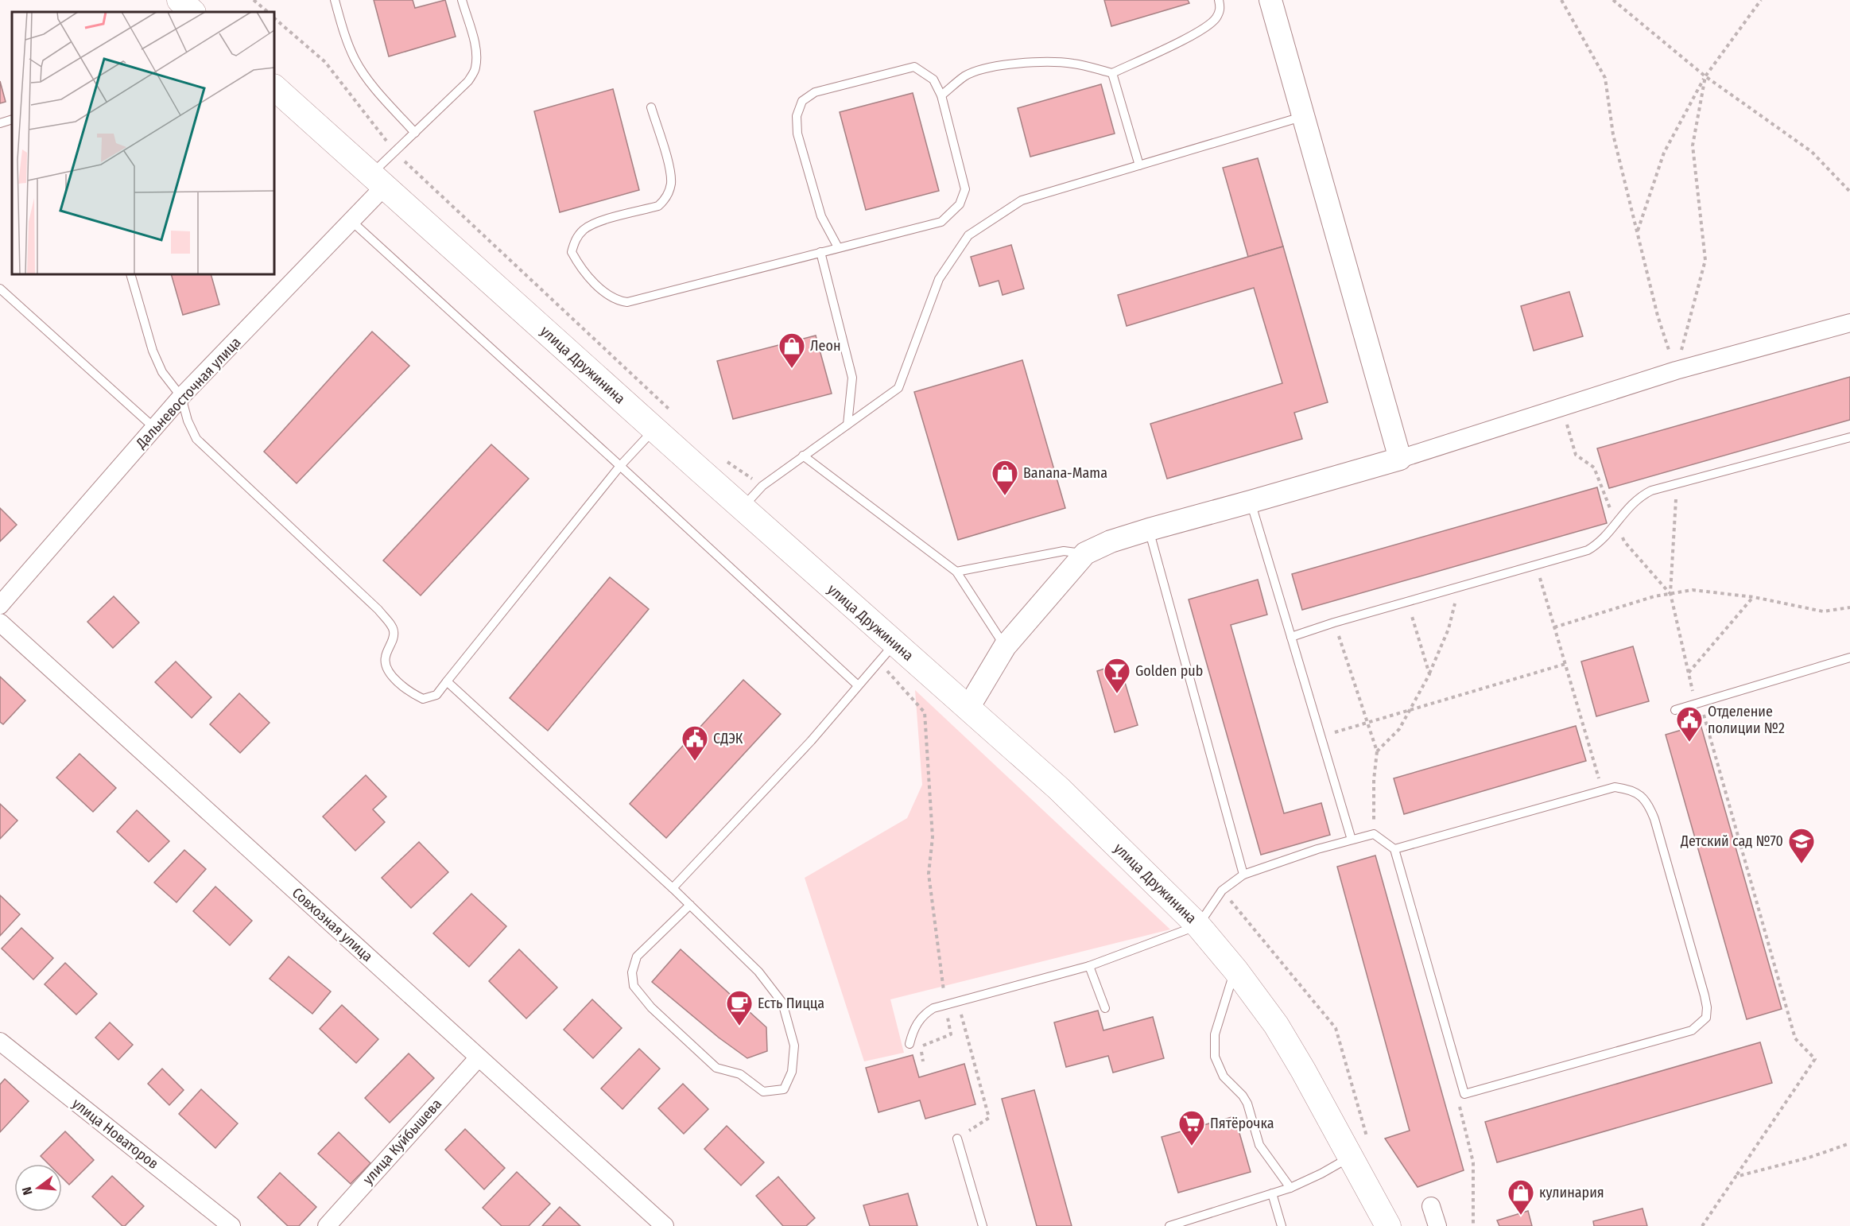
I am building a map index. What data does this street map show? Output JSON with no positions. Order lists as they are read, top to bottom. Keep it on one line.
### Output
{"streets":{"main road":["улица Дружинина"],"street":["Дальневосточная улица","Совхозная улица","улица Новаторов","улица Куйбышева"]},"crossings":[["улица Дружинина","Дальневосточная улица"],["Совхозная улица","улица Куйбышева"]],"places":{"shop":["Леон","Banana-Mama","кулинария"],"bar":["Golden pub"],"public building":["Отделение полиции №2","СДЭК"],"school or university":["Детский сад №70"],"cafe":["Есть Пицца"],"supermarket":["Пятёрочка"]},"north":"left"}
